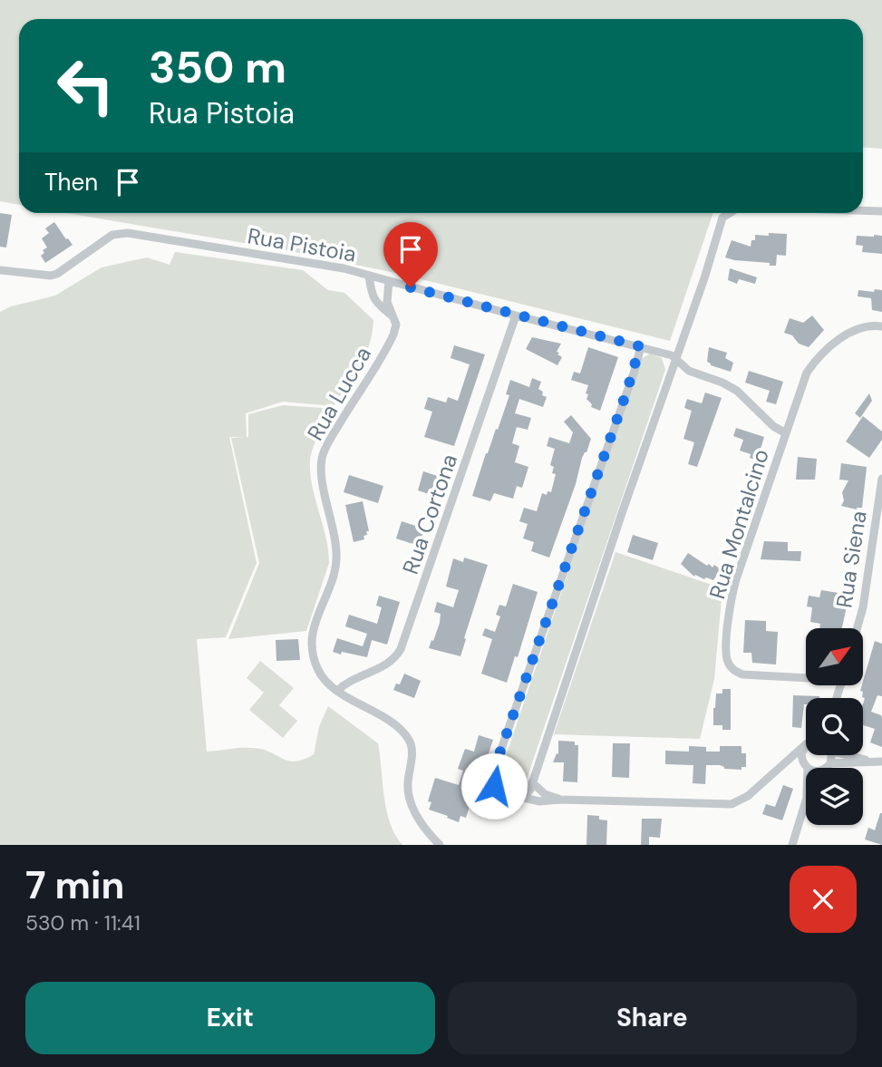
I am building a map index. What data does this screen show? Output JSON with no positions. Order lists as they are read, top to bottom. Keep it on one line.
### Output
{"streets":{"street":["Rua Pistoia","Rua Lucca","Rua Cortona","Rua Montalcino","Rua Siena"]},"crossings":[["Rua Pistoia","Rua Lucca"],["Rua Pistoia","Rua Cortona"],["Rua Pistoia","Rua Montalcino"],["Rua Lucca","Rua Cortona"]],"north":"top right","page":{"turn":["350 m","Rua Pistoia"],"then":"Then","heading":["7 min","530 m · 11:41"],"buttons":["Exit","Share"]}}
